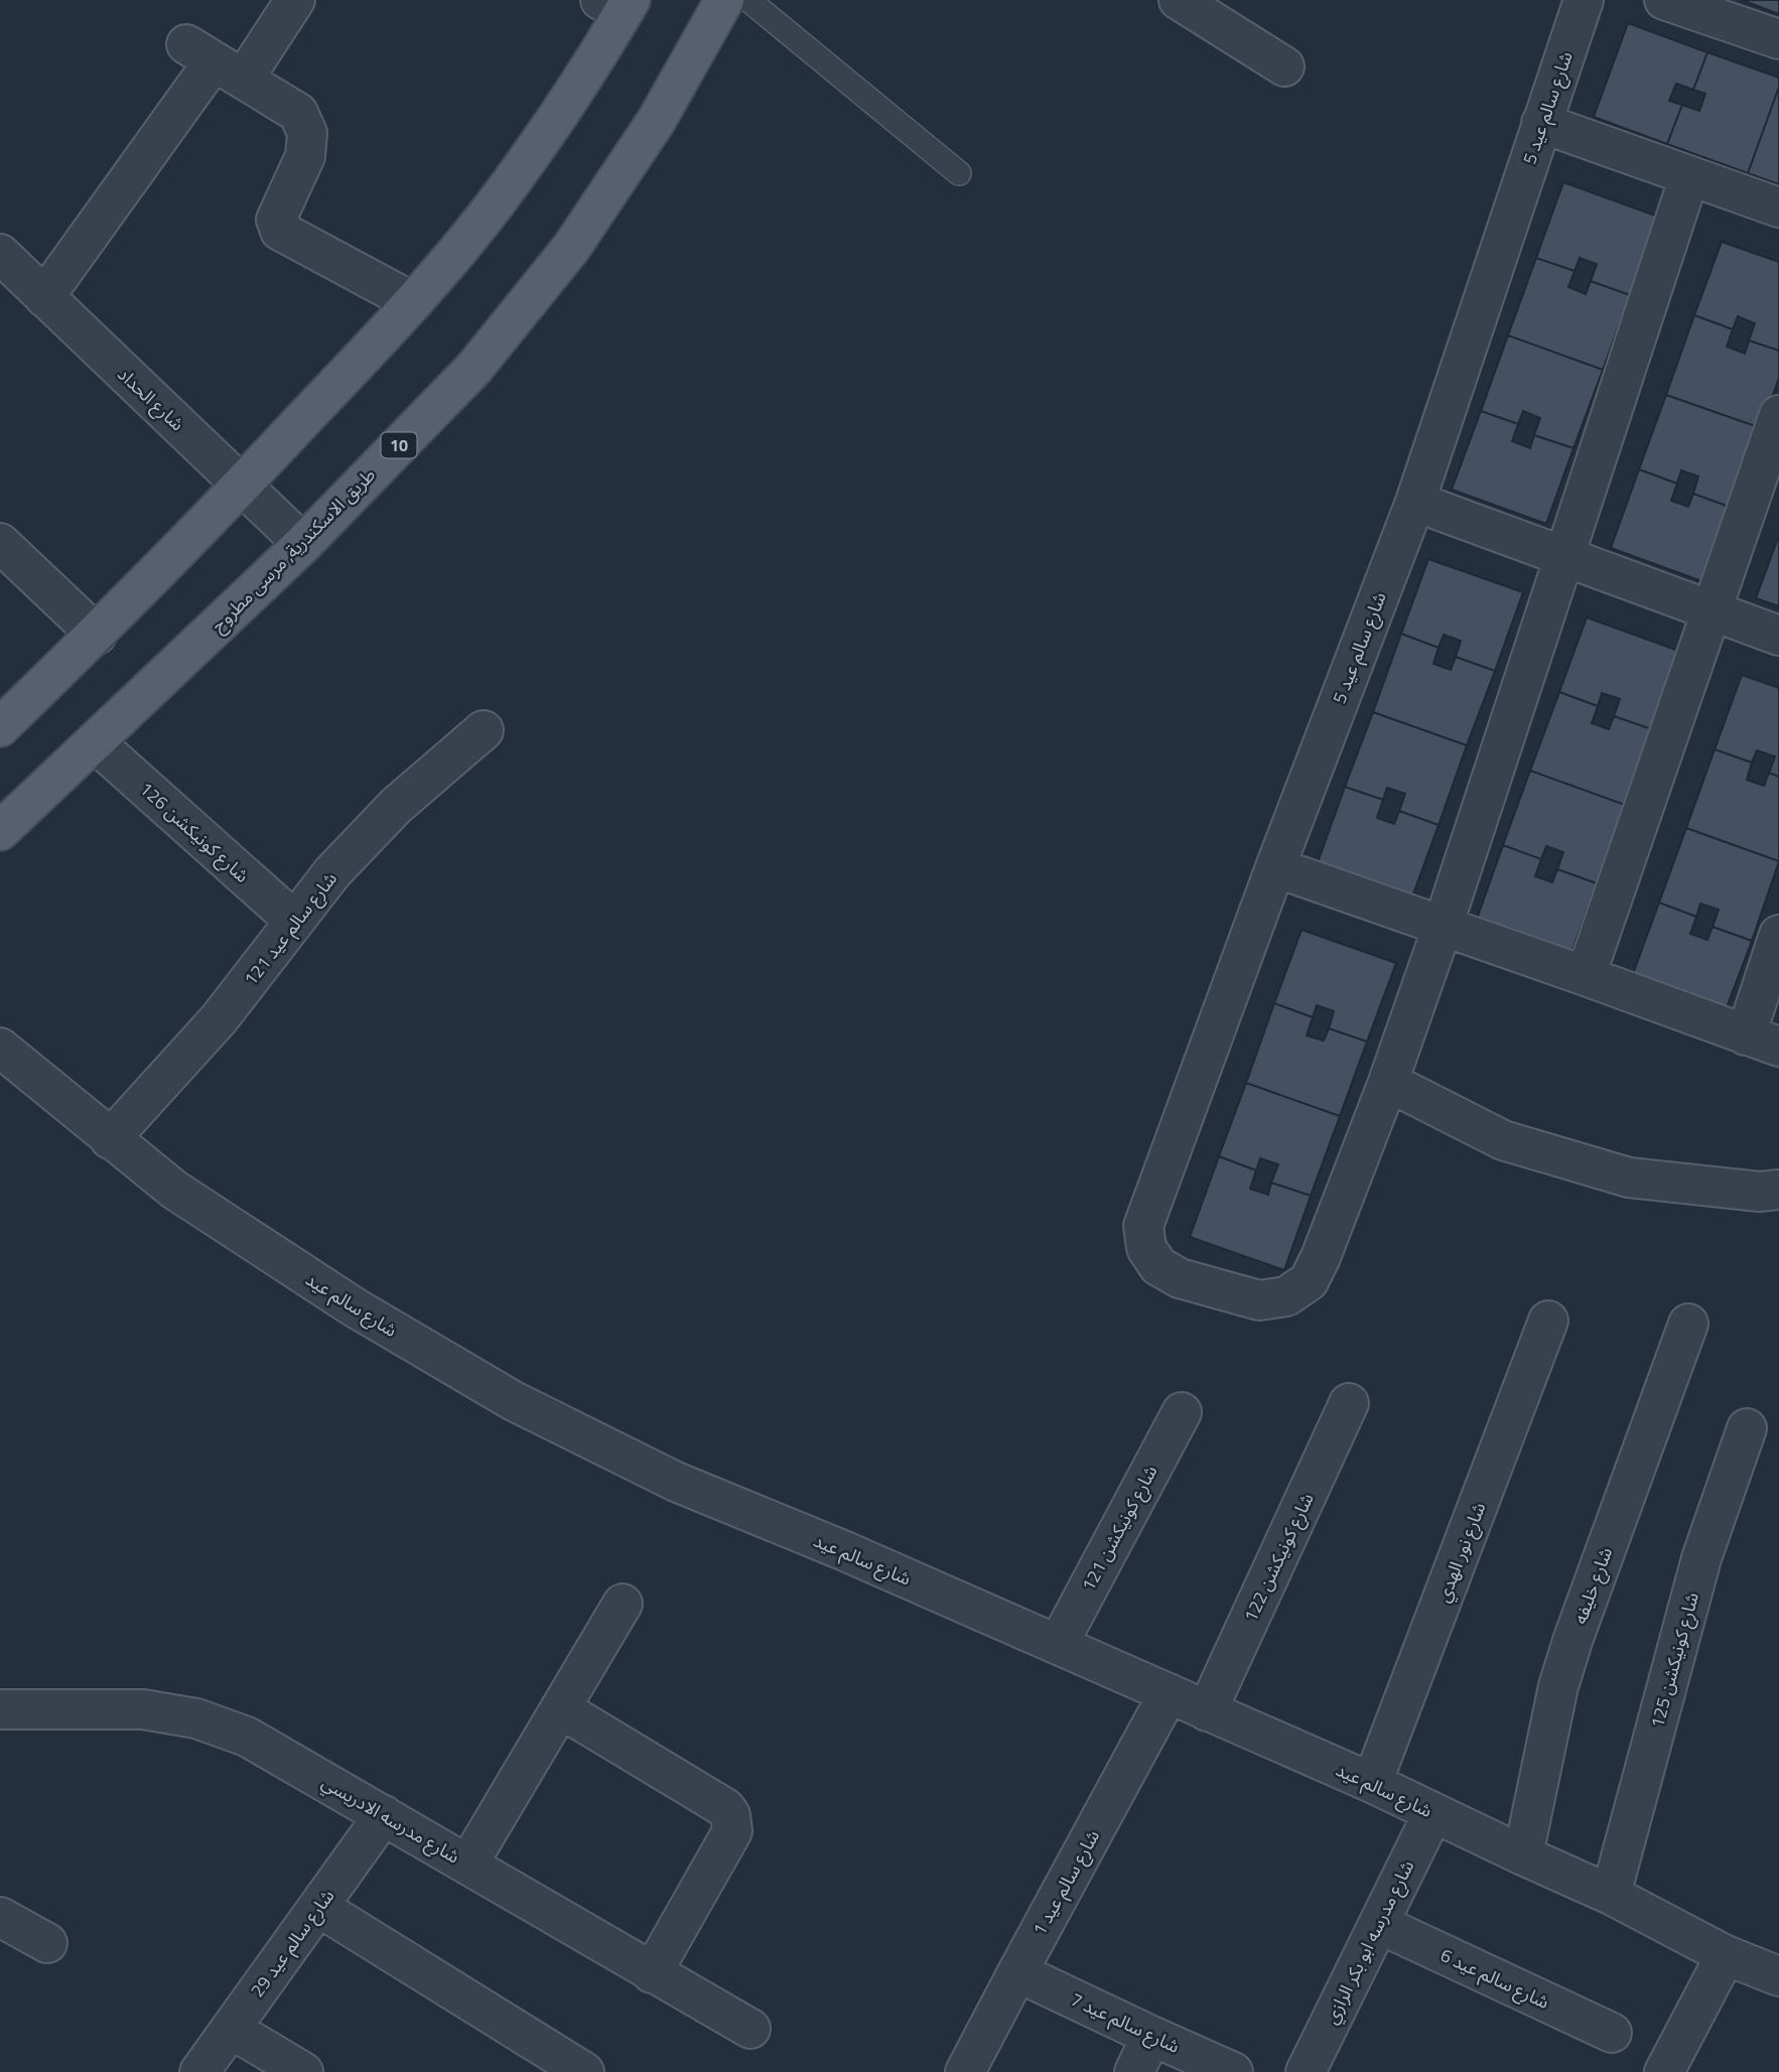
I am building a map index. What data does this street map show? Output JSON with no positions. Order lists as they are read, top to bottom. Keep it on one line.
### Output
{"streets":{"main road":["10","طريق الاسكندرية, مرسى مطروح"],"street":["شارع سالم عيد 5","شارع الحداد","شارع كونيكشن 126","شارع سالم عيد 121","شارع سالم عيد","شارع كونيكشن 121","شارع نور الهدي","شارع كونيكشن 122","شارع خليفه","شارع كونيكشن 125","شارع مدرسه الادريسي","شارع سالم عيد 1","شارع مدرسه ابو بكر الرازي","شارع سالم عيد 29","شارع سالم عيد 6","شارع سالم عيد 7"]},"crossings":[["شارع الحداد","طريق الاسكندرية, مرسى مطروح"],["طريق الاسكندرية, مرسى مطروح","شارع كونيكشن 126"],["شارع كونيكشن 126","شارع سالم عيد 121"],["شارع سالم عيد 121","شارع سالم عيد"],["شارع سالم عيد","شارع كونيكشن 121"],["شارع سالم عيد","شارع نور الهدي"],["شارع سالم عيد","شارع كونيكشن 122"],["شارع سالم عيد","شارع خليفه"],["شارع سالم عيد","شارع كونيكشن 125"],["شارع سالم عيد","شارع سالم عيد 1"],["شارع سالم عيد","شارع مدرسه ابو بكر الرازي"],["شارع مدرسه الادريسي","شارع سالم عيد 29"],["شارع سالم عيد 1","شارع سالم عيد 7"],["شارع مدرسه ابو بكر الرازي","شارع سالم عيد 6"]]}
